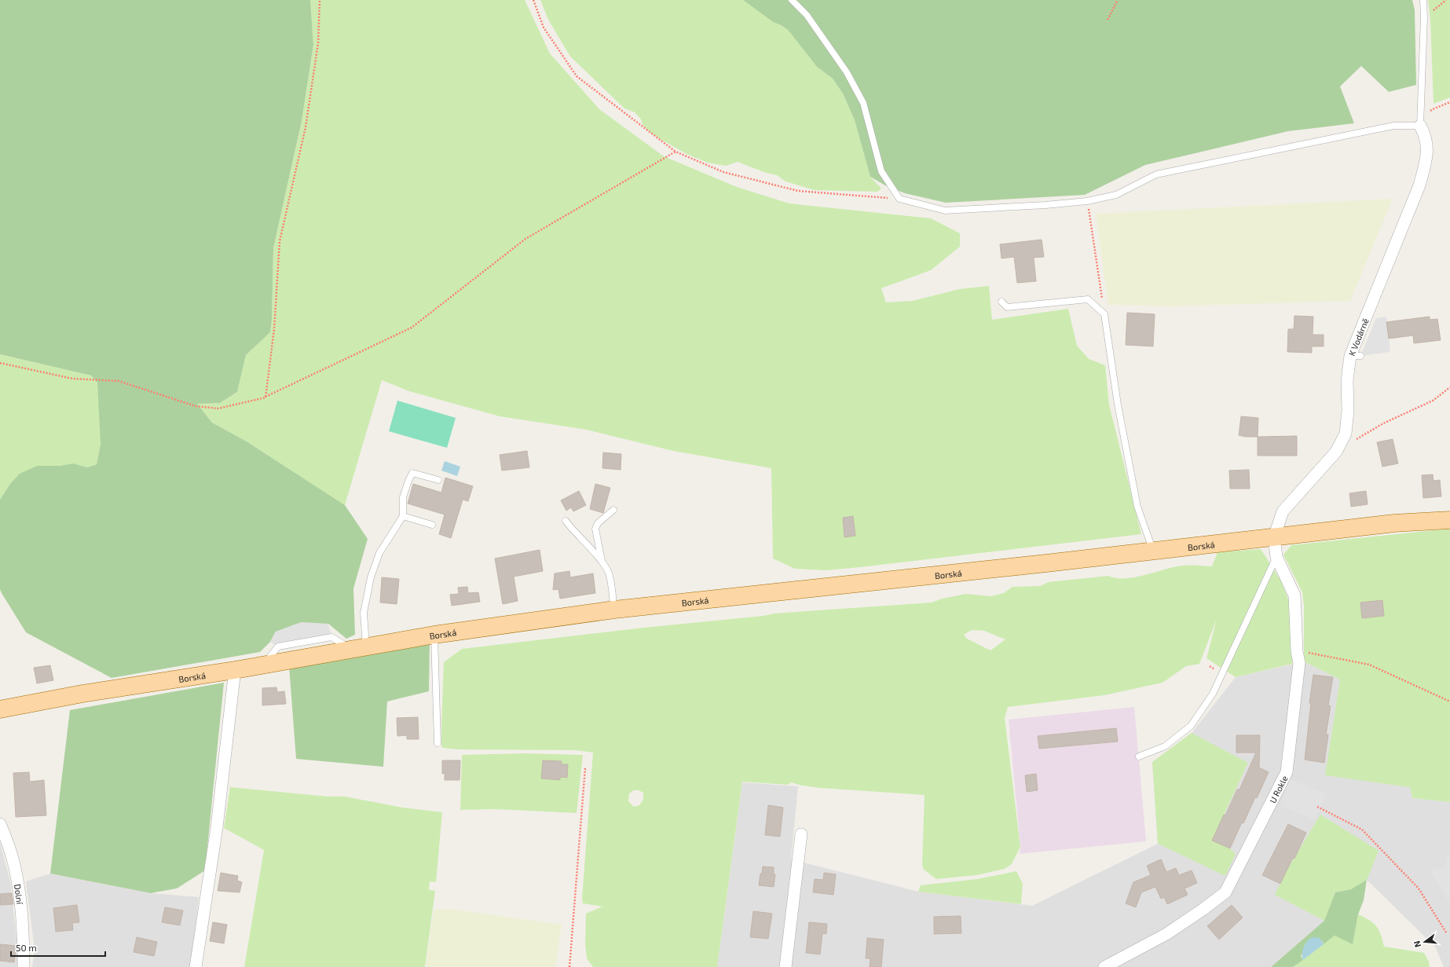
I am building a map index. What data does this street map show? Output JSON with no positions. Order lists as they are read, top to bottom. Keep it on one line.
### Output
{"streets":{"main road":["Borská"],"street":["K Vodárně","U Rokle","Dolní"]},"crossings":[["K Vodárně","Borská"],["K Vodárně","U Rokle"],["Borská","U Rokle"]],"scale_bar":"50 m","north":"left"}
